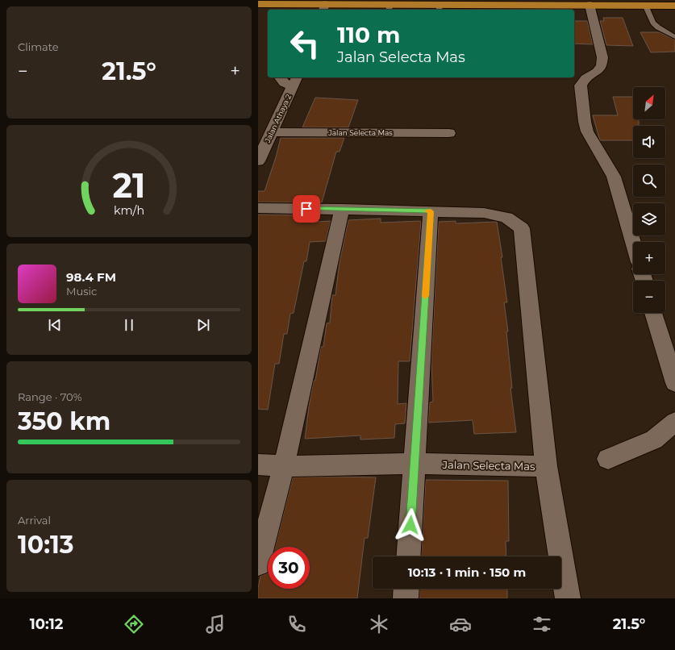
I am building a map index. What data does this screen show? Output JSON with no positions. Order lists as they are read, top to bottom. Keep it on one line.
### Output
{"streets":{"street":["Jalan Athaya 2","Jalan Selecta Mas"]},"crossings":[["Jalan Athaya 2","Jalan Selecta Mas"]],"north":"top right","page":{"tile":["Climate",["Range · 70%","350 km"],["Arrival","10:13"]],"turn":["110 m","Jalan Selecta Mas"],"heat":["−","21.5°","+"],"map_buttons":["+","−"],"song":["98.4 FM","Music"],"limit":"30","trip":"10:13 · 1 min · 150 m","tabs":["10:12","21.5°"],"gauge":["21","km/h"]}}
